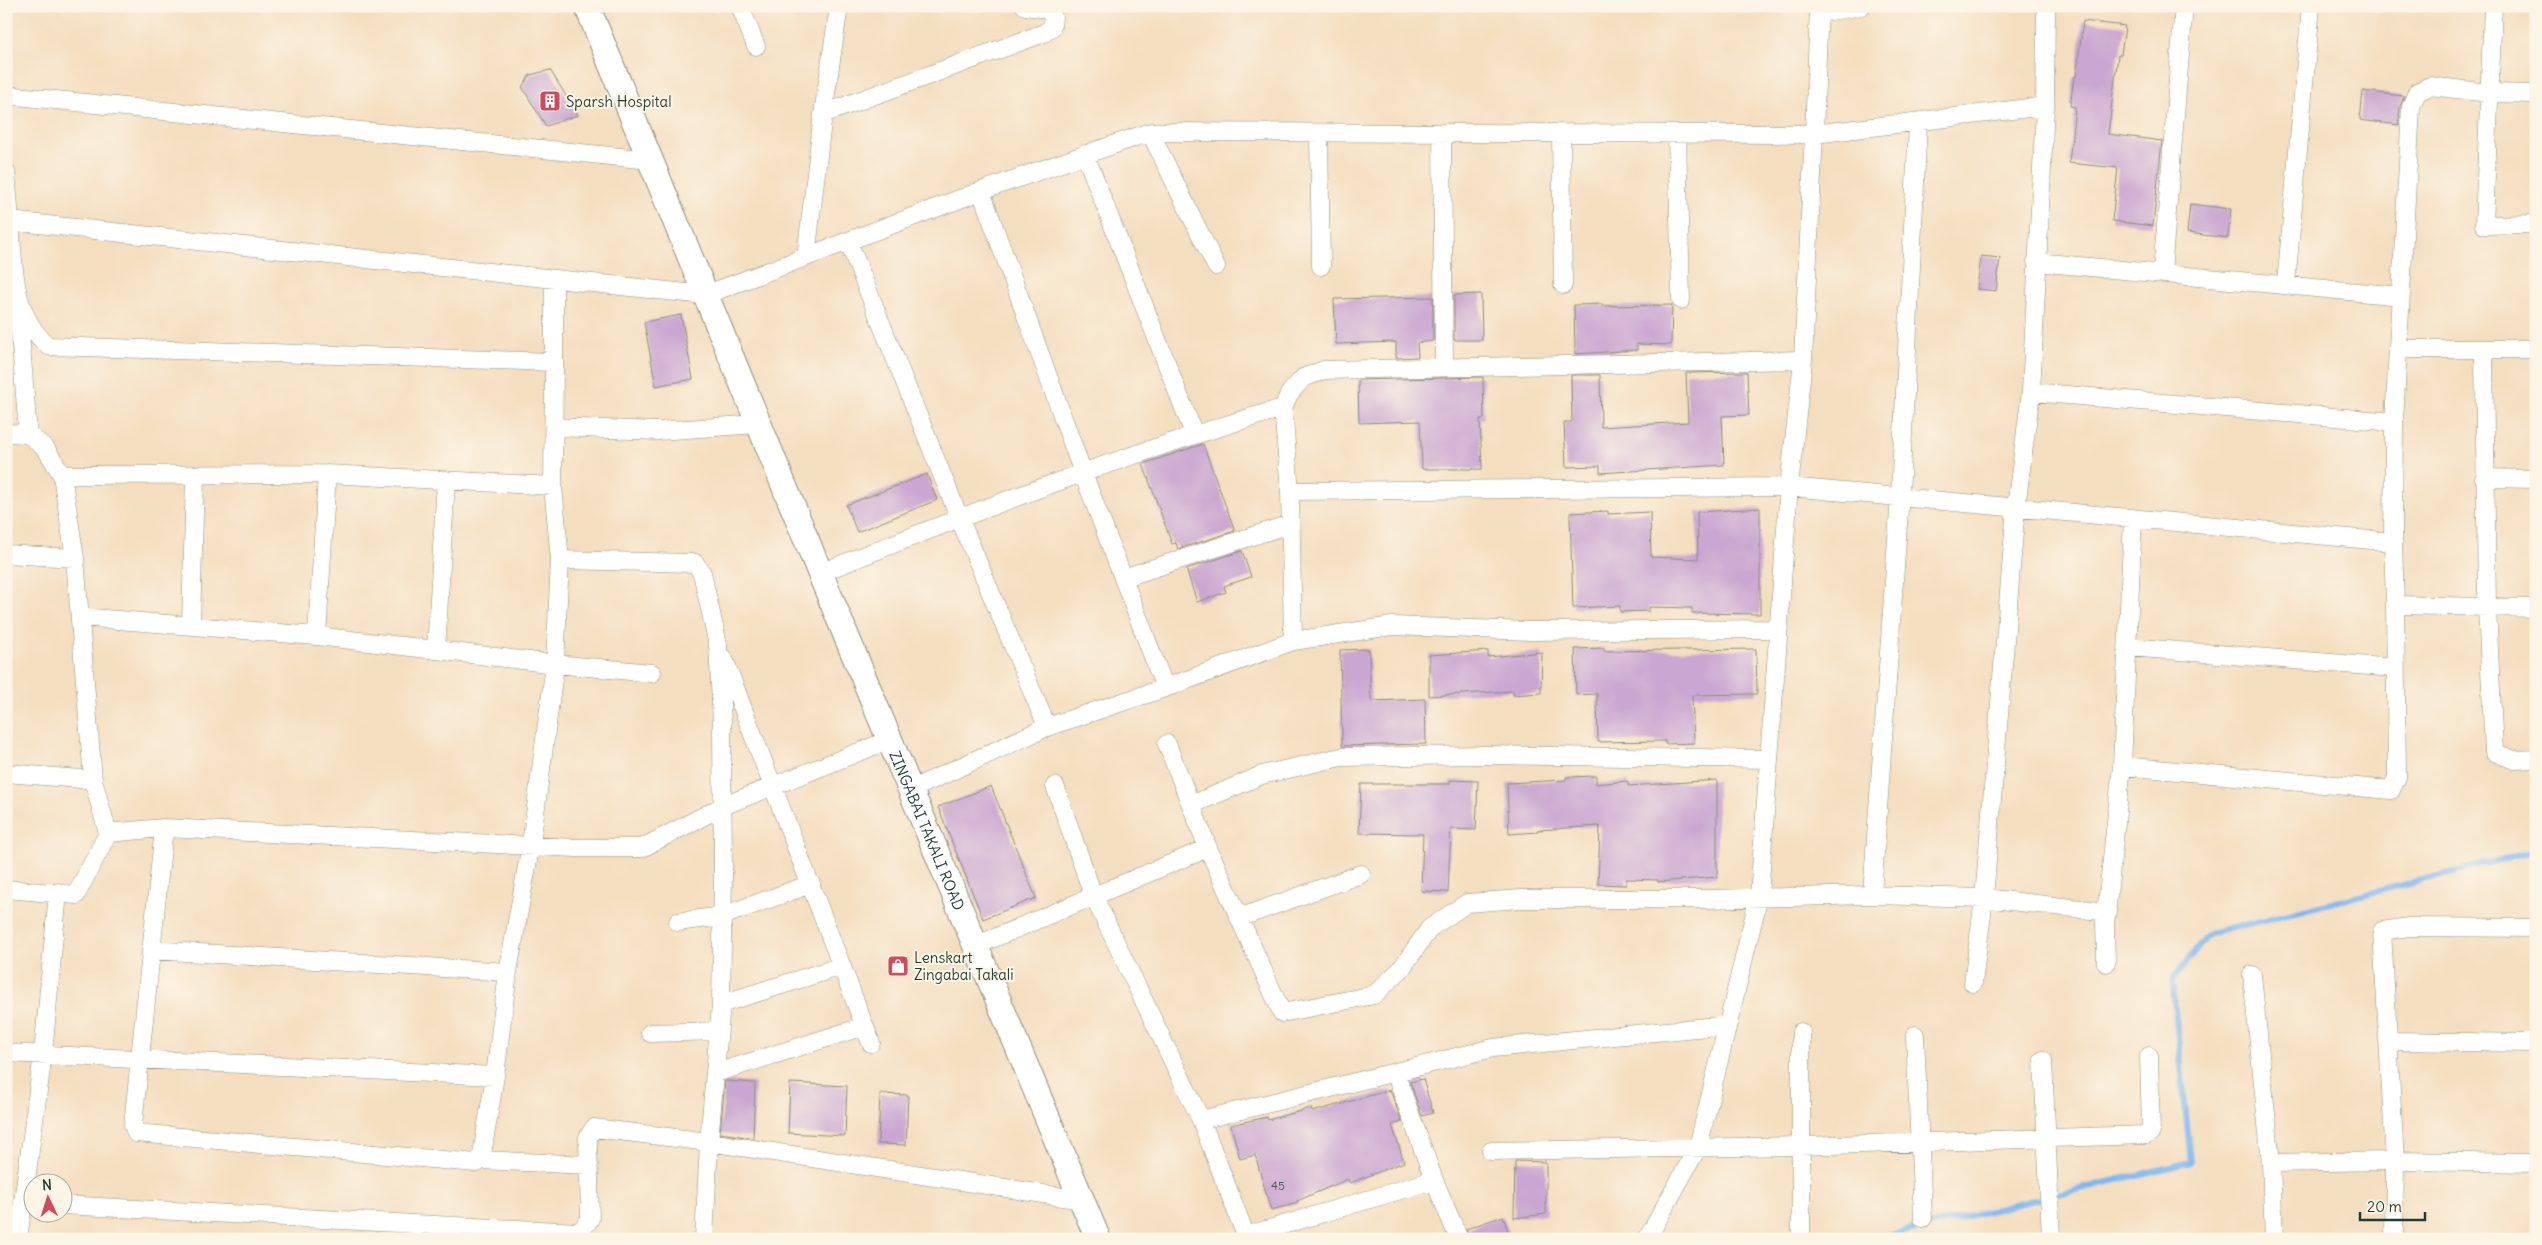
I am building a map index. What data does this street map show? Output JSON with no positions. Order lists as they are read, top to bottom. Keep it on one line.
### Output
{"streets":{"street":["ZINGABAI TAKALI ROAD"]},"places":{"building":["Sparsh Hospital"],"shop":["Lenskart Zingabai Takali"]},"house_numbers":["45"],"scale_bar":"20 m","north":"top"}
